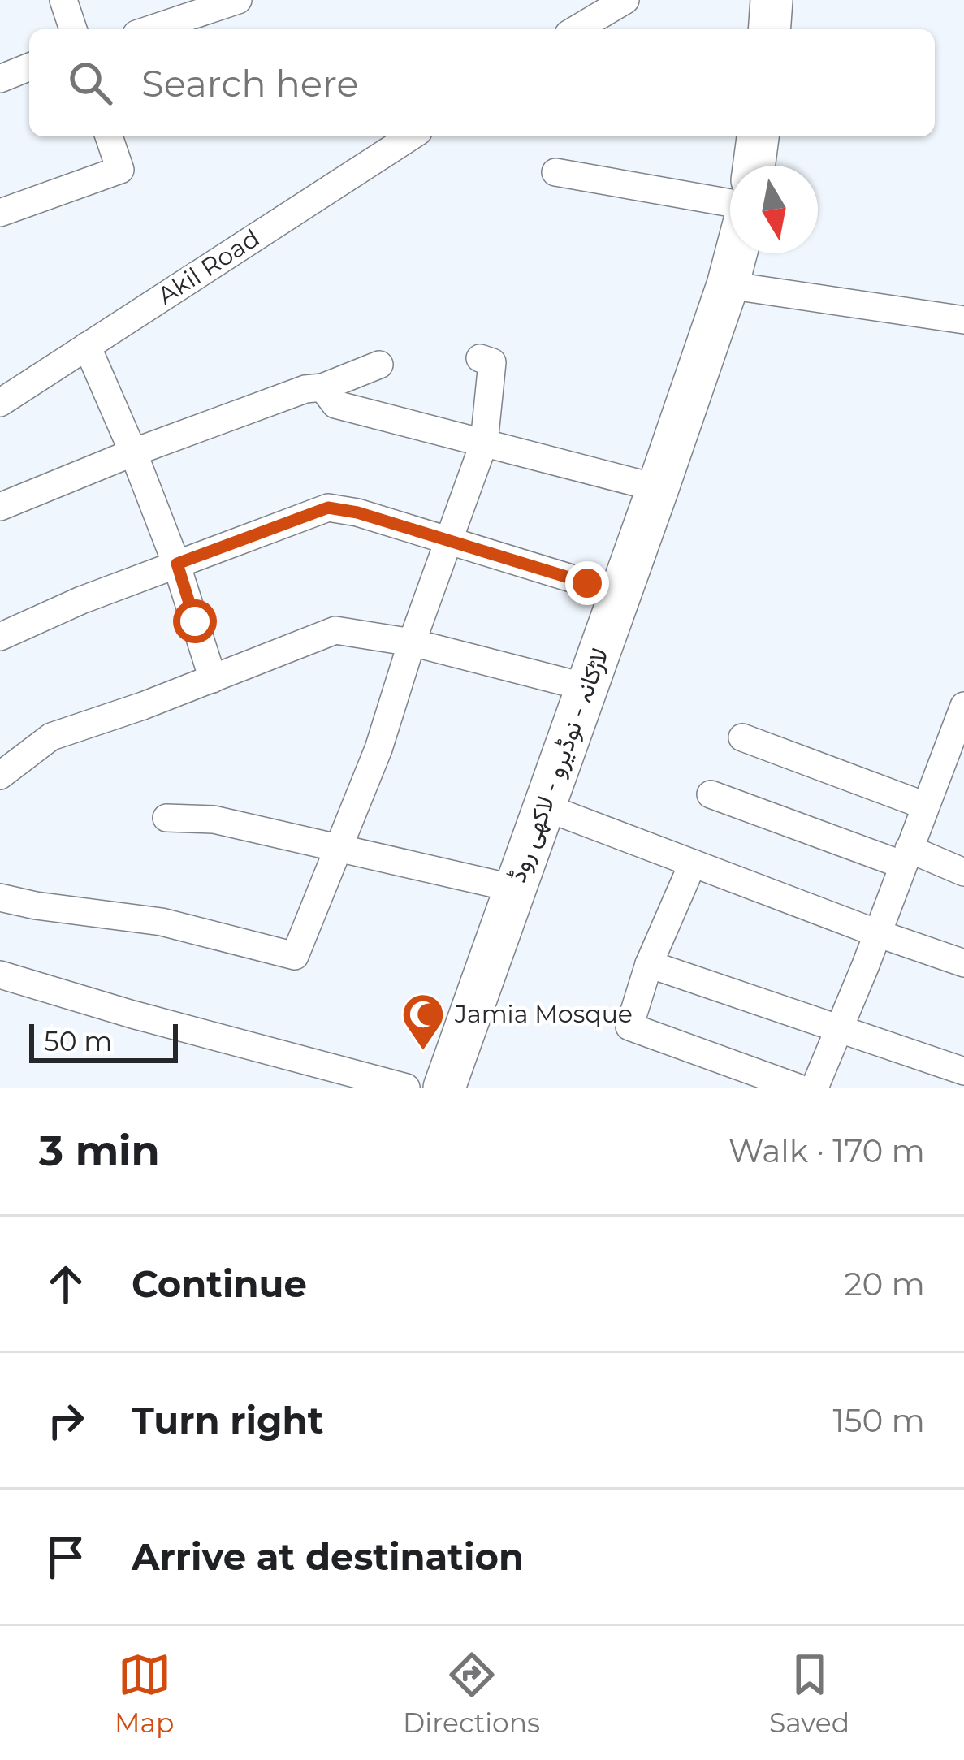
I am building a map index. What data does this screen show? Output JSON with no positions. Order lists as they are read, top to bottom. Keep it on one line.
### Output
{"streets":{"highway":["لاڑکانہ - نوڈیرو - لاکھی روڈ"],"street":["Akil Road"]},"places":{"mosque":["Jamia Mosque"]},"scale_bar":"50 m","north":"bottom","page":{"search":"Search here","scale":"50 m","heading":["3 min","Walk · 170 m"],"list":[["Continue","20 m"],["Turn right","150 m"],"Arrive at destination"],"nav":["Map","Directions","Saved"]}}
